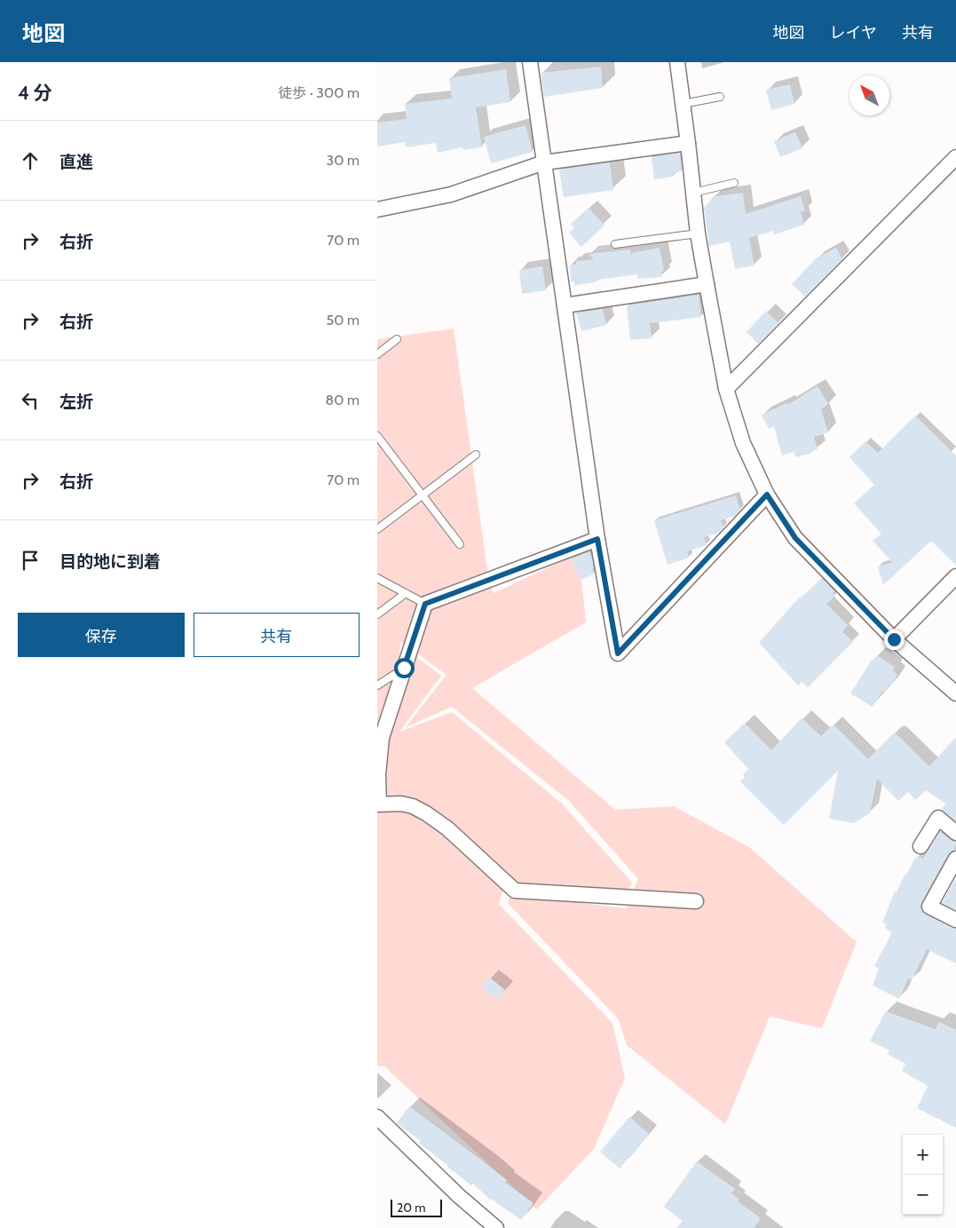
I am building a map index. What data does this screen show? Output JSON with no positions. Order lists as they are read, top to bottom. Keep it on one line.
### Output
{"scale_bar":"20 m","north":"top left","page":{"header":"地図","nav":["地図","レイヤ","共有"],"heading":["4 分","徒歩 · 300 m"],"list":[["直進","30 m"],["右折","70 m"],["右折","50 m"],["左折","80 m"],["右折","70 m"],"目的地に到着"],"buttons":["保存","共有"],"map_buttons":["+","−"],"scale":"20 m"}}
